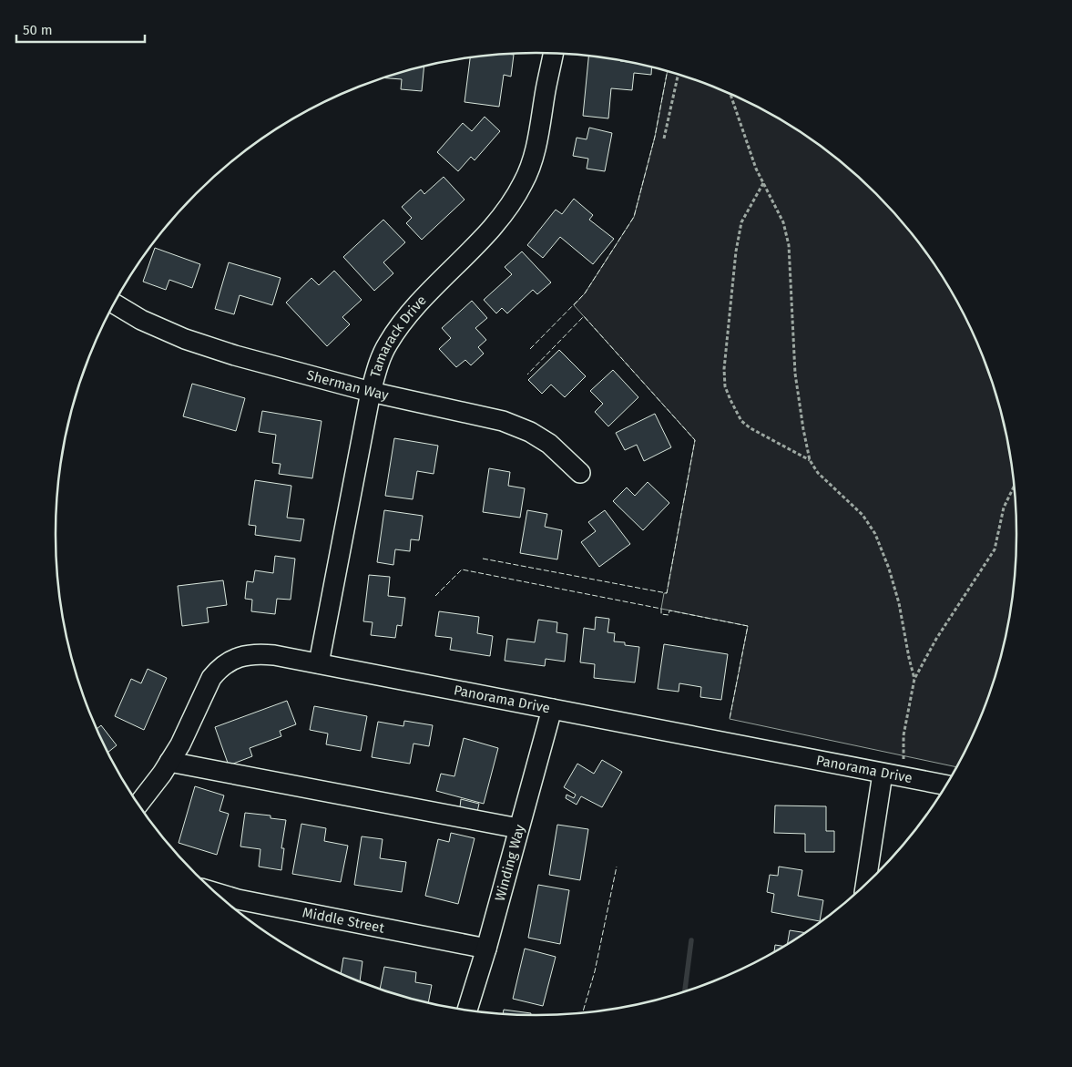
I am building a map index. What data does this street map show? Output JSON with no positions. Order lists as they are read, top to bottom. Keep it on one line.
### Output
{"streets":{"street":["Tamarack Drive","Sherman Way","Panorama Drive","Winding Way","Middle Street"]},"crossings":[["Tamarack Drive","Sherman Way"],["Tamarack Drive","Panorama Drive"],["Panorama Drive","Winding Way"],["Winding Way","Middle Street"]],"scale_bar":"50 m"}
